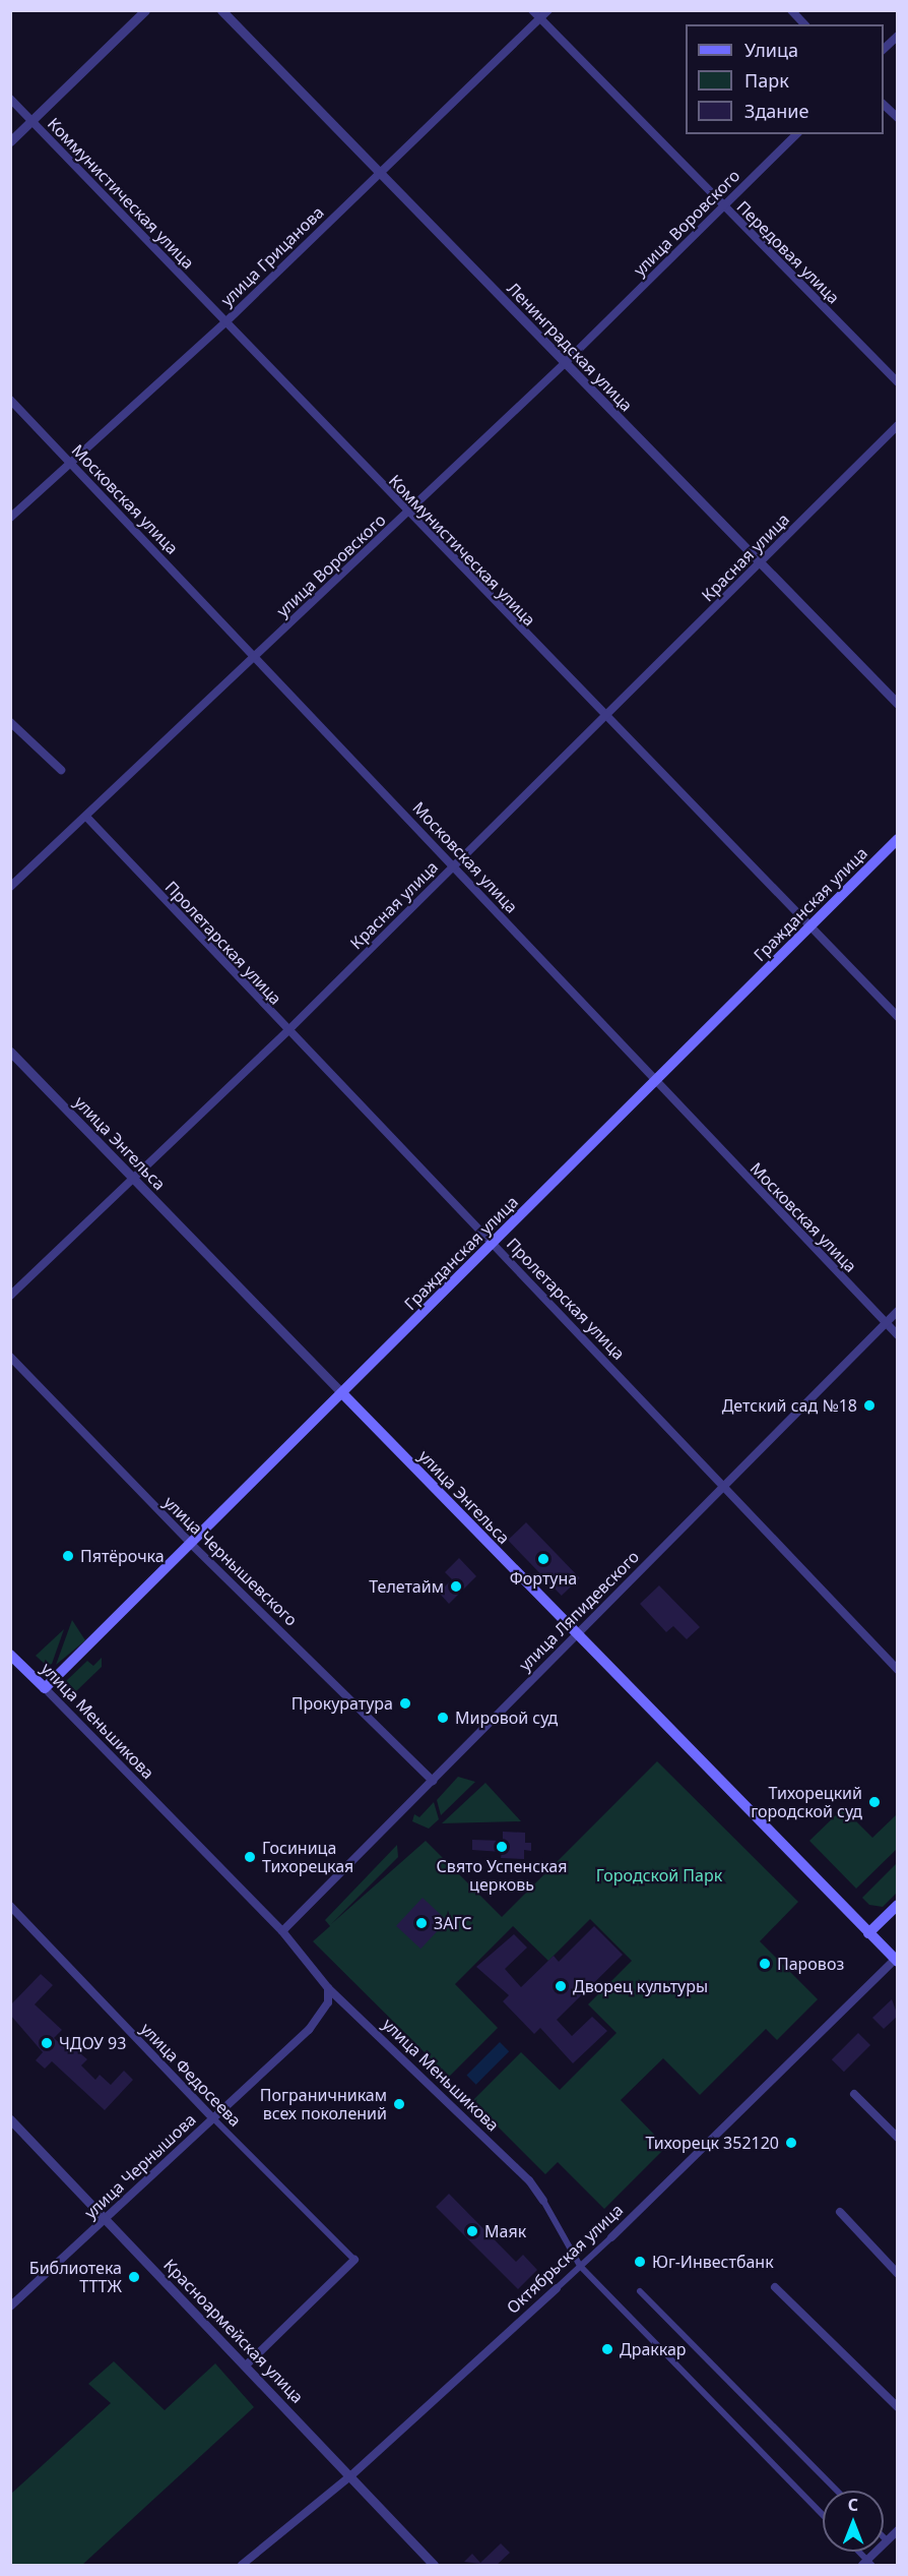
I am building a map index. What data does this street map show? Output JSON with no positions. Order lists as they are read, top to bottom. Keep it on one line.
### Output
{"streets":{"main road":["Гражданская улица","улица Энгельса","улица Меньшикова"],"street":["Коммунистическая улица","улица Воровского","Передовая улица","улица Грицанова","Ленинградская улица","Московская улица","Красная улица","Пролетарская улица","улица Чернышевского","улица Ляпидевского","улица Федосеева","улица Чернышова","Октябрьская улица","Красноармейская улица"]},"crossings":[["Коммунистическая улица","улица Воровского"],["Коммунистическая улица","улица Грицанова"],["Коммунистическая улица","Красная улица"],["Коммунистическая улица","Гражданская улица"],["улица Воровского","Передовая улица"],["улица Воровского","Ленинградская улица"],["улица Воровского","Московская улица"],["улица Воровского","Пролетарская улица"],["Передовая улица","улица Грицанова"],["улица Грицанова","Ленинградская улица"],["улица Грицанова","Московская улица"],["Ленинградская улица","Красная улица"],["Московская улица","Красная улица"],["Московская улица","Гражданская улица"],["Московская улица","улица Ляпидевского"],["Красная улица","Пролетарская улица"],["Красная улица","улица Энгельса"],["Гражданская улица","Пролетарская улица"],["Гражданская улица","улица Энгельса"],["Гражданская улица","улица Чернышевского"],["Гражданская улица","улица Меньшикова"],["Пролетарская улица","улица Ляпидевского"],["улица Энгельса","улица Ляпидевского"],["улица Энгельса","Октябрьская улица"],["улица Чернышевского","улица Ляпидевского"],["улица Ляпидевского","улица Меньшикова"],["улица Меньшикова","улица Чернышова"],["улица Меньшикова","Октябрьская улица"],["улица Федосеева","улица Чернышова"],["улица Чернышова","Красноармейская улица"],["Октябрьская улица","Красноармейская улица"]],"parks":["Городской Парк"],"places":["Детский сад №18","Пятёрочка","Фортуна","Телетайм","Прокуратура","Мировой суд","Тихорецкий городской суд","Свято Успенская церковь","Госиница Тихорецкая","ЗАГС","Паровоз","Дворец культуры","ЧДОУ 93","Пограничникам всех поколений","Тихорецк 352120","Маяк","Юг-Инвестбанк","Библиотека ТТТЖ","Драккар"],"legend":["Улица","Парк","Здание"],"north":"top"}
